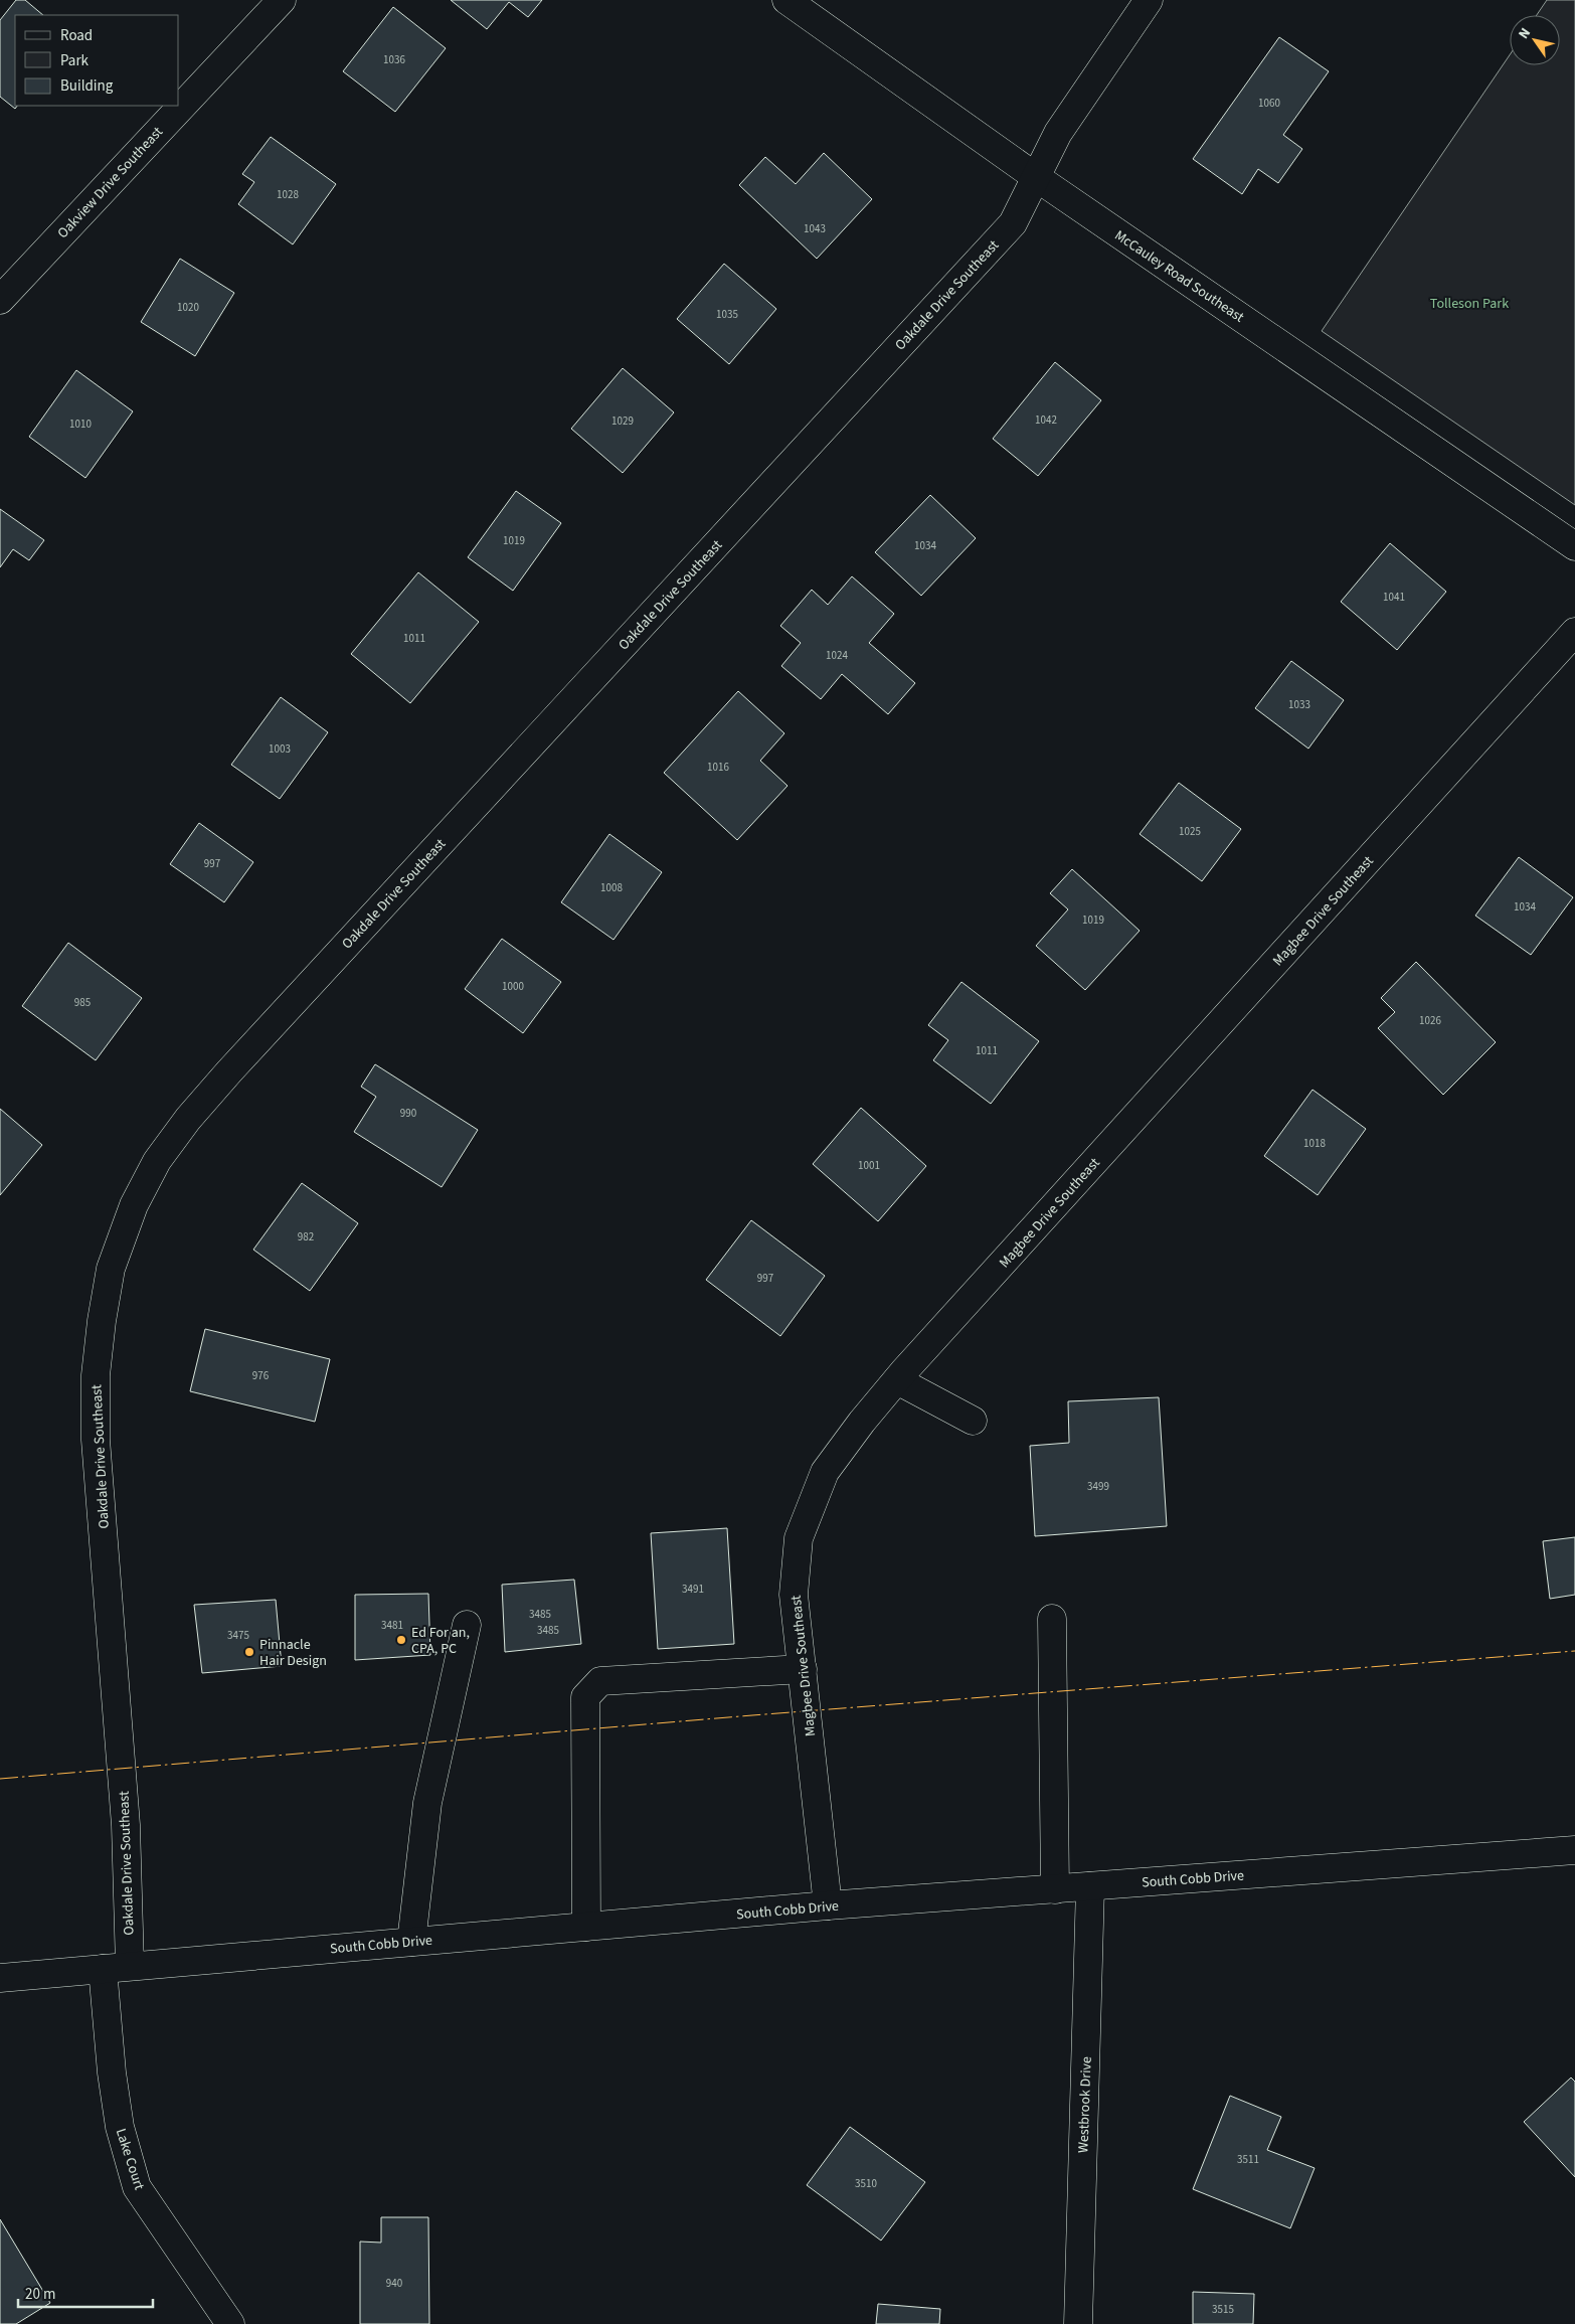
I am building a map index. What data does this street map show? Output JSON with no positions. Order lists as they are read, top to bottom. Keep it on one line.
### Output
{"streets":{"street":["Oakview Drive Southeast","McCauley Road Southeast","Oakdale Drive Southeast","Magbee Drive Southeast","South Cobb Drive","Westbrook Drive","Lake Court"]},"crossings":[["McCauley Road Southeast","Oakdale Drive Southeast"],["Oakdale Drive Southeast","South Cobb Drive"],["Magbee Drive Southeast","South Cobb Drive"],["South Cobb Drive","Westbrook Drive"],["South Cobb Drive","Lake Court"]],"parks":["Tolleson Park"],"places":["Ed For an, CPA, PC","Pinnacle Hair Design"],"house_numbers":["1036","1060","1028","1043","1020","1035","1042","1029","1010","1019","1034","1041","1011","1024","1033","1003","1016","1025","997","1008","1034","1019","1000","985","1026","1011","990","1018","1001","982","997","976","3499","3491","3485","3481","3485","3475","3511","3510","940","3515"],"legend":["Road","Park","Building"],"scale_bar":"20 m","north":"top left"}
